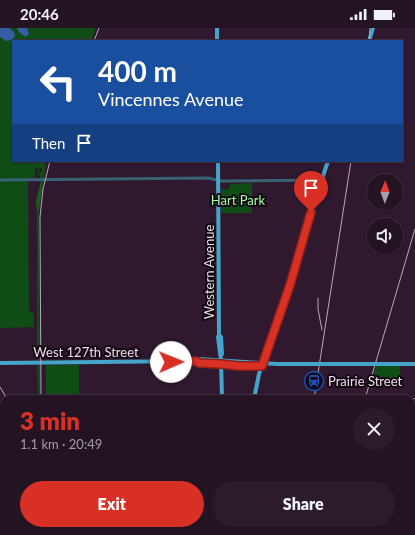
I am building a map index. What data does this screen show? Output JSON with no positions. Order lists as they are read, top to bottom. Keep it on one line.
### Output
{"streets":{"main road":["Western Avenue","West 127th Street"]},"crossings":[["Western Avenue","West 127th Street"]],"parks":["Hart Park"],"places":{"station":["Prairie Street"]},"north":"top","page":{"status":"20:46","turn":["400 m","Vincennes Avenue"],"then":"Then","heading":["3 min","1.1 km · 20:49"],"buttons":["Exit","Share"]}}
